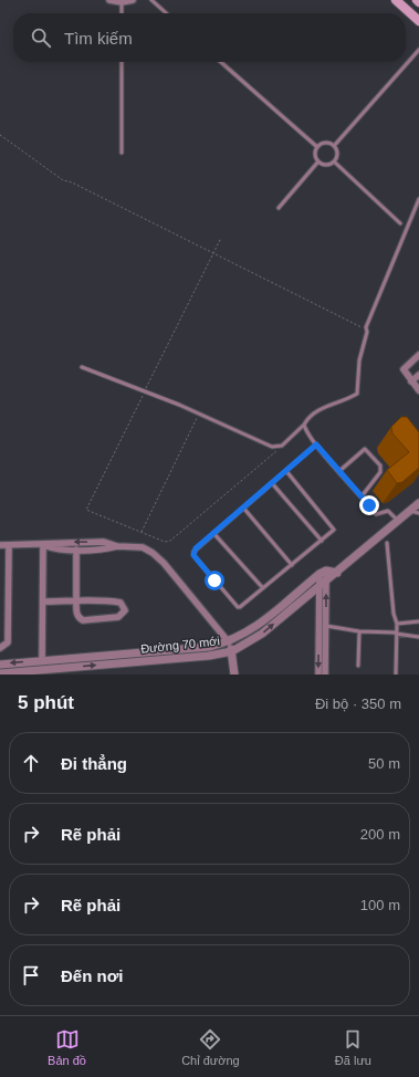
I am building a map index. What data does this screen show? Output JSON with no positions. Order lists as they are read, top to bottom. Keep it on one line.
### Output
{"streets":{"street":["Đường 70 mới"]},"page":{"search":"Tìm kiếm","heading":["5 phút","Đi bộ · 350 m"],"list":[["Đi thẳng","50 m"],["Rẽ phải","200 m"],["Rẽ phải","100 m"],"Đến nơi"],"nav":["Bản đồ","Chỉ đường","Đã lưu"]}}
